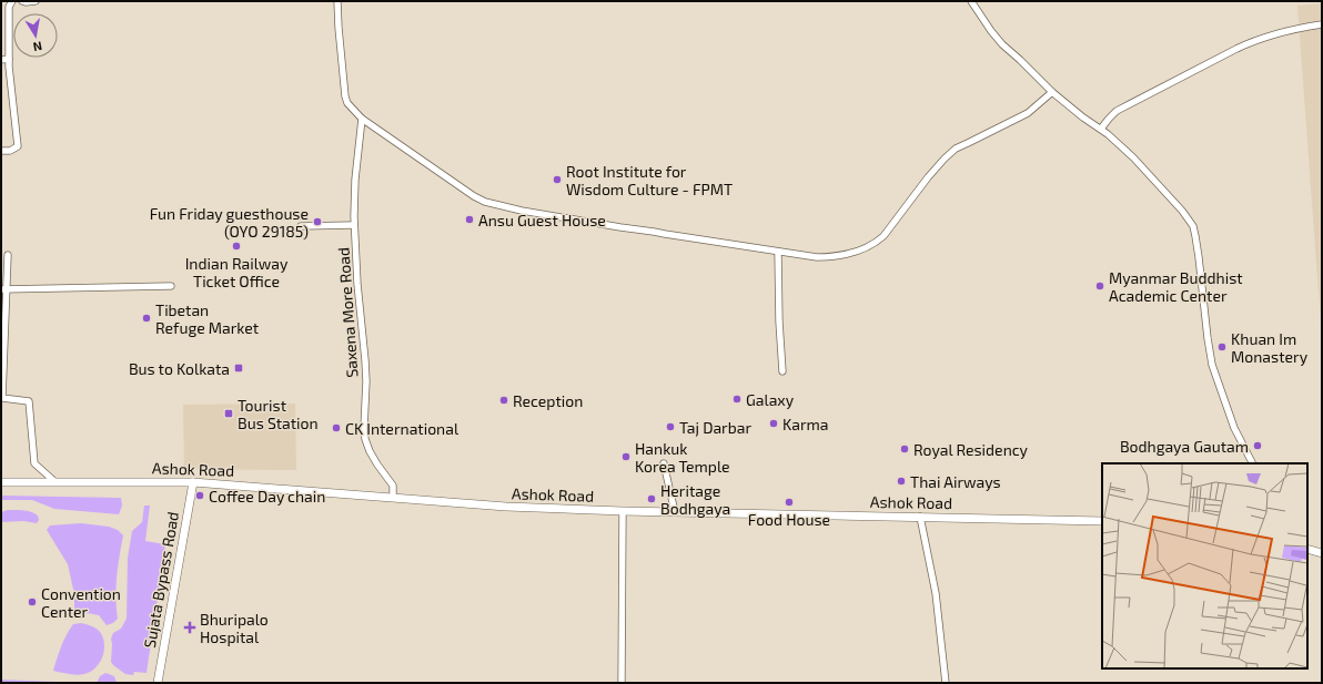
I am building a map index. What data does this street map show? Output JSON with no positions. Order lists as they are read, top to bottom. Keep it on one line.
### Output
{"streets":{"street":["Saxena More Road","Ashok Road","Sujata Bypass Road"]},"crossings":[["Saxena More Road","Ashok Road"],["Ashok Road","Sujata Bypass Road"]],"places":{"other":["Root Institute for Wisdom Culture - FPMT","Ansu Guest House","Fun Friday guesthouse (OYO 29185)","Indian Railway Ticket Office","Myanmar Buddhist Academic Center","Tibetan Refuge Market","Khuan Im Monastery","Galaxy","Reception","Karma","Taj Darbar","CK International","Bodhgaya Gautam","Royal Residency","Hankuk Korea Temple","Thai Airways","Coffee Day chain","Heritage Bodhgaya","Food House","Convention Center"],"transit":["Bus to Kolkata","Tourist Bus Station"],"health":["Bhuripalo Hospital"]},"north":"bottom"}
